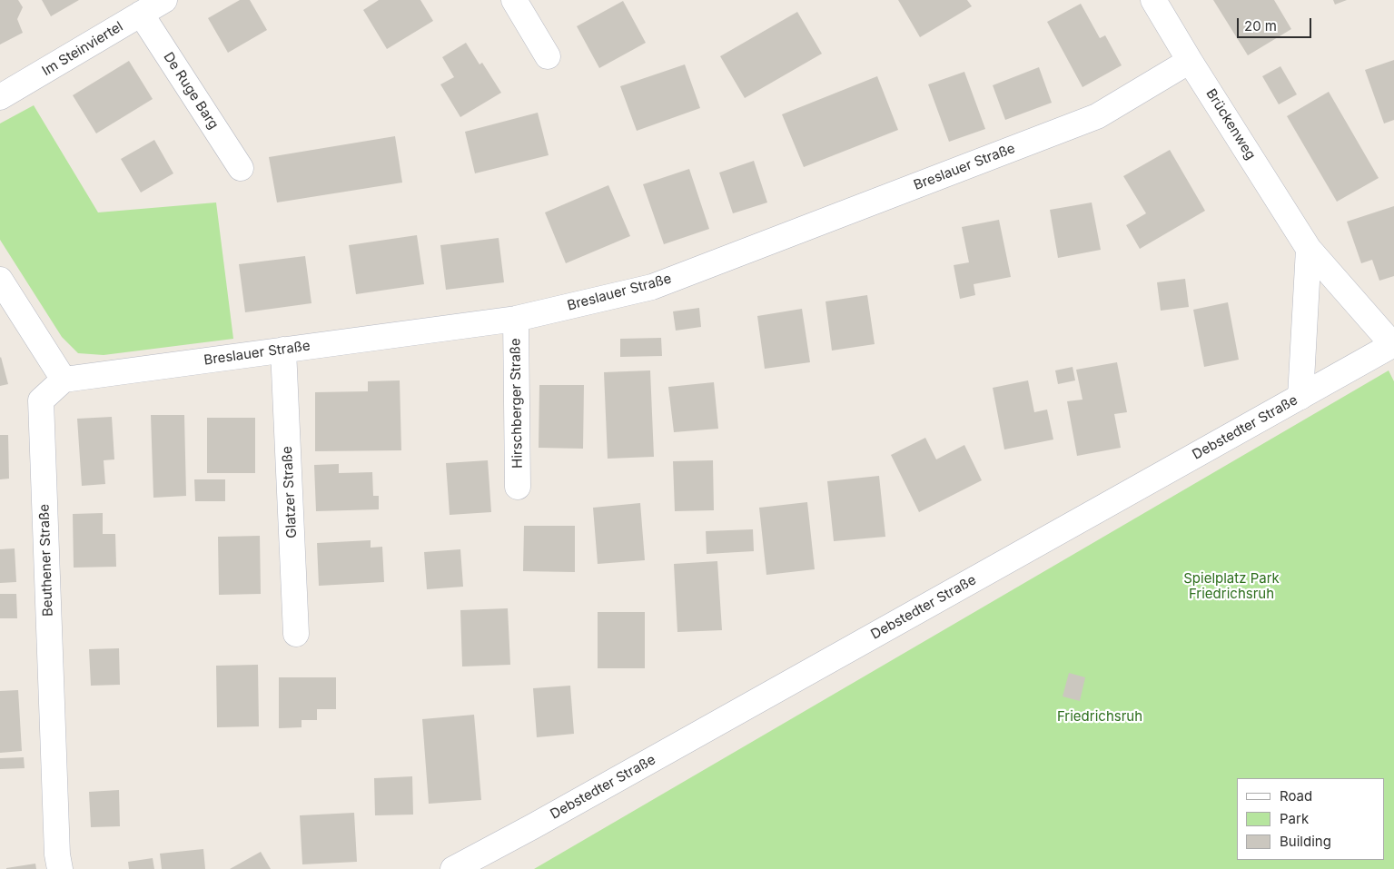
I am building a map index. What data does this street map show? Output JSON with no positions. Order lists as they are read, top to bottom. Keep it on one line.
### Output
{"streets":{"street":["Im Steinviertel","De Ruge Barg","Brückenweg","Breslauer Straße","Hirschberger Straße","Debstedter Straße","Glatzer Straße","Beuthener Straße"]},"crossings":[["Im Steinviertel","De Ruge Barg"],["Brückenweg","Breslauer Straße"],["Brückenweg","Debstedter Straße"],["Breslauer Straße","Hirschberger Straße"],["Breslauer Straße","Glatzer Straße"],["Breslauer Straße","Beuthener Straße"]],"parks":["Spielplatz Park Friedrichsruh","Friedrichsruh"],"legend":["Road","Park","Building"],"scale_bar":"20 m"}
